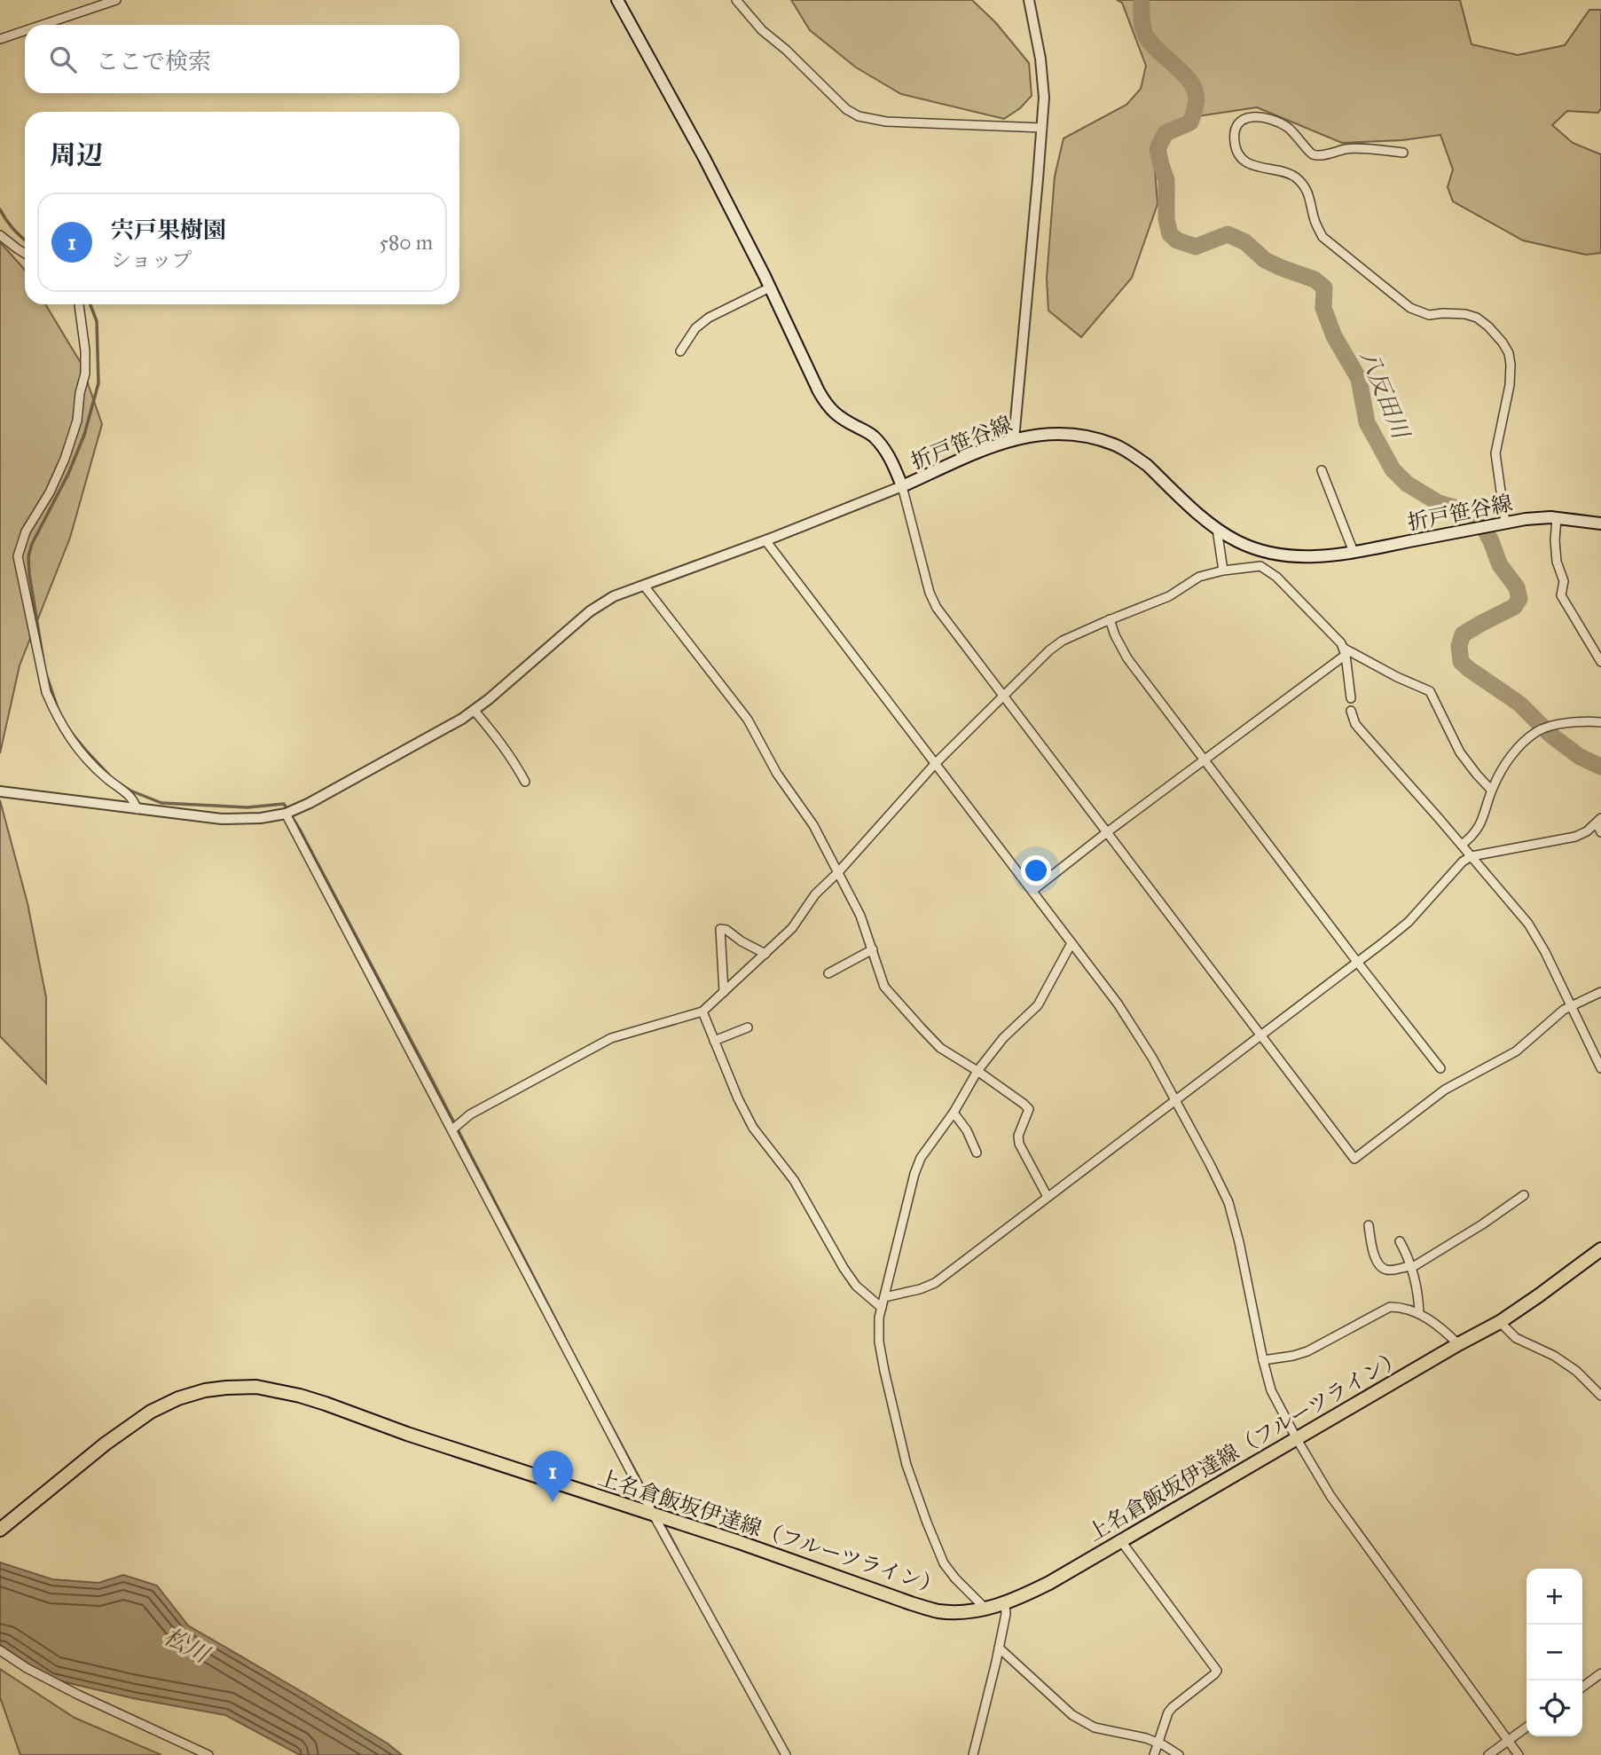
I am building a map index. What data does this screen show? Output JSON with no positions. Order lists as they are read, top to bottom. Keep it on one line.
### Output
{"streets":{"main road":["折戸笹谷線","上名倉飯坂伊達線（フルーツライン）"]},"water":["八反田川","松川"],"page":{"search":"ここで検索","heading":"周辺","list":[{"mark":"1","name":"宍戸果樹園","note":"ショップ","value":"580 m"}],"pins":"1","map_buttons":["+","−"]}}
